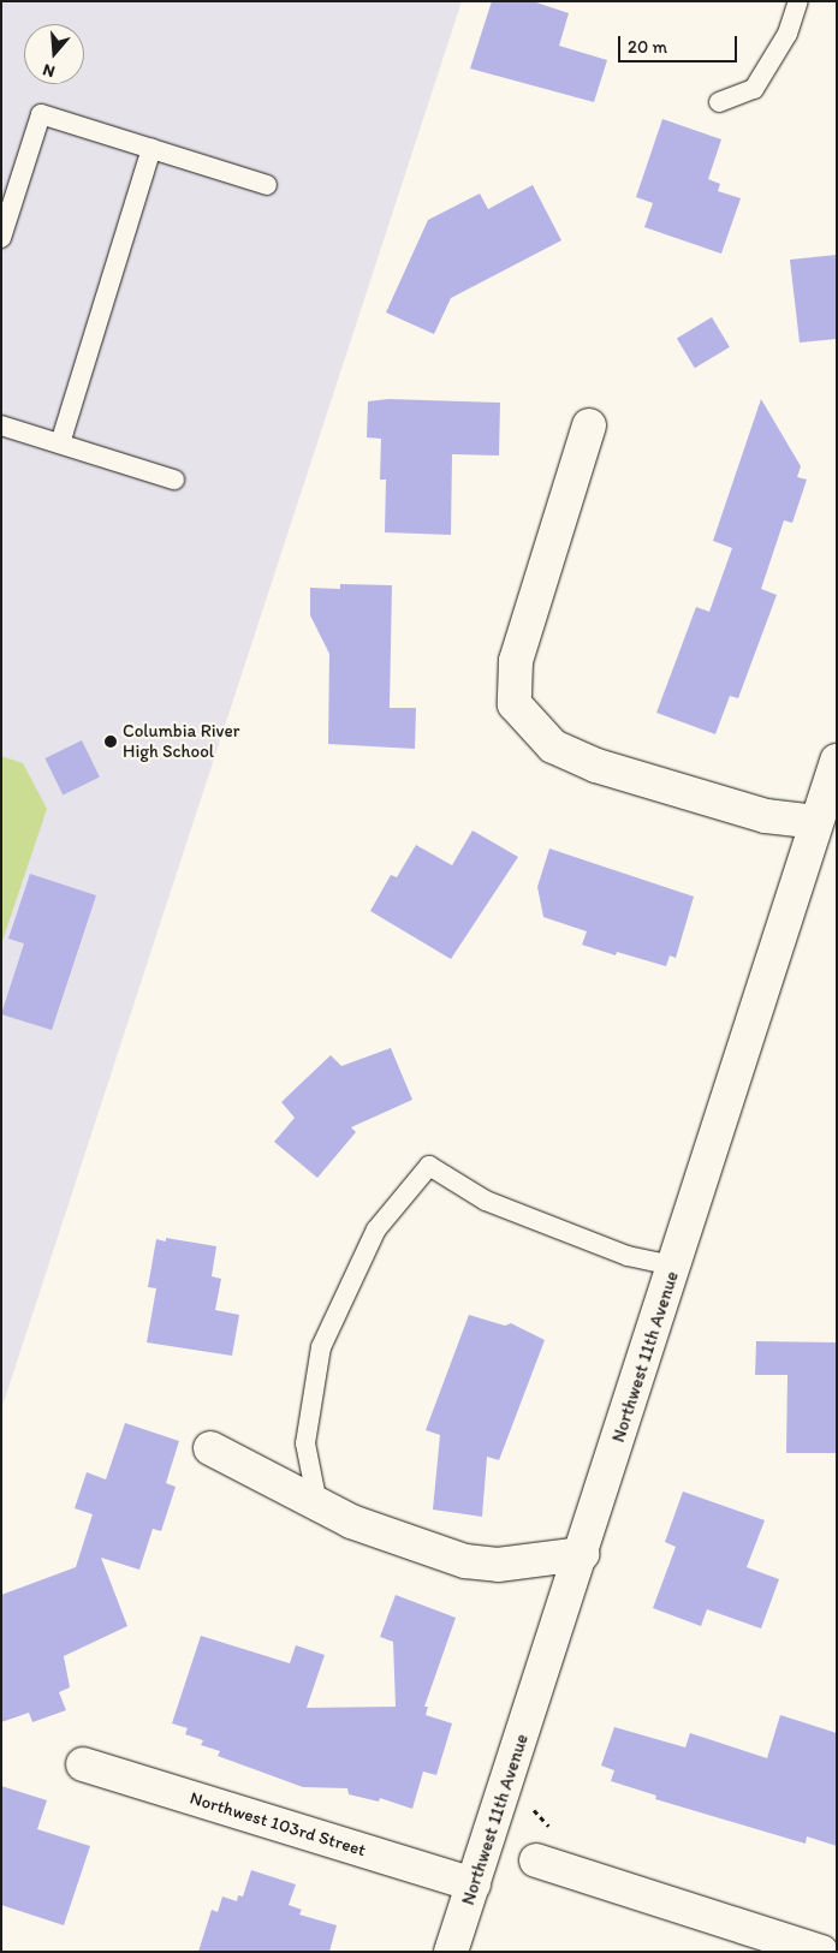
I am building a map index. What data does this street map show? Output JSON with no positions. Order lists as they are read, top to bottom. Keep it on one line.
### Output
{"streets":{"street":["Northwest 11th Avenue","Northwest 103rd Street"]},"crossings":[["Northwest 11th Avenue","Northwest 103rd Street"]],"places":["Columbia River High School"],"scale_bar":"20 m","north":"bottom"}
